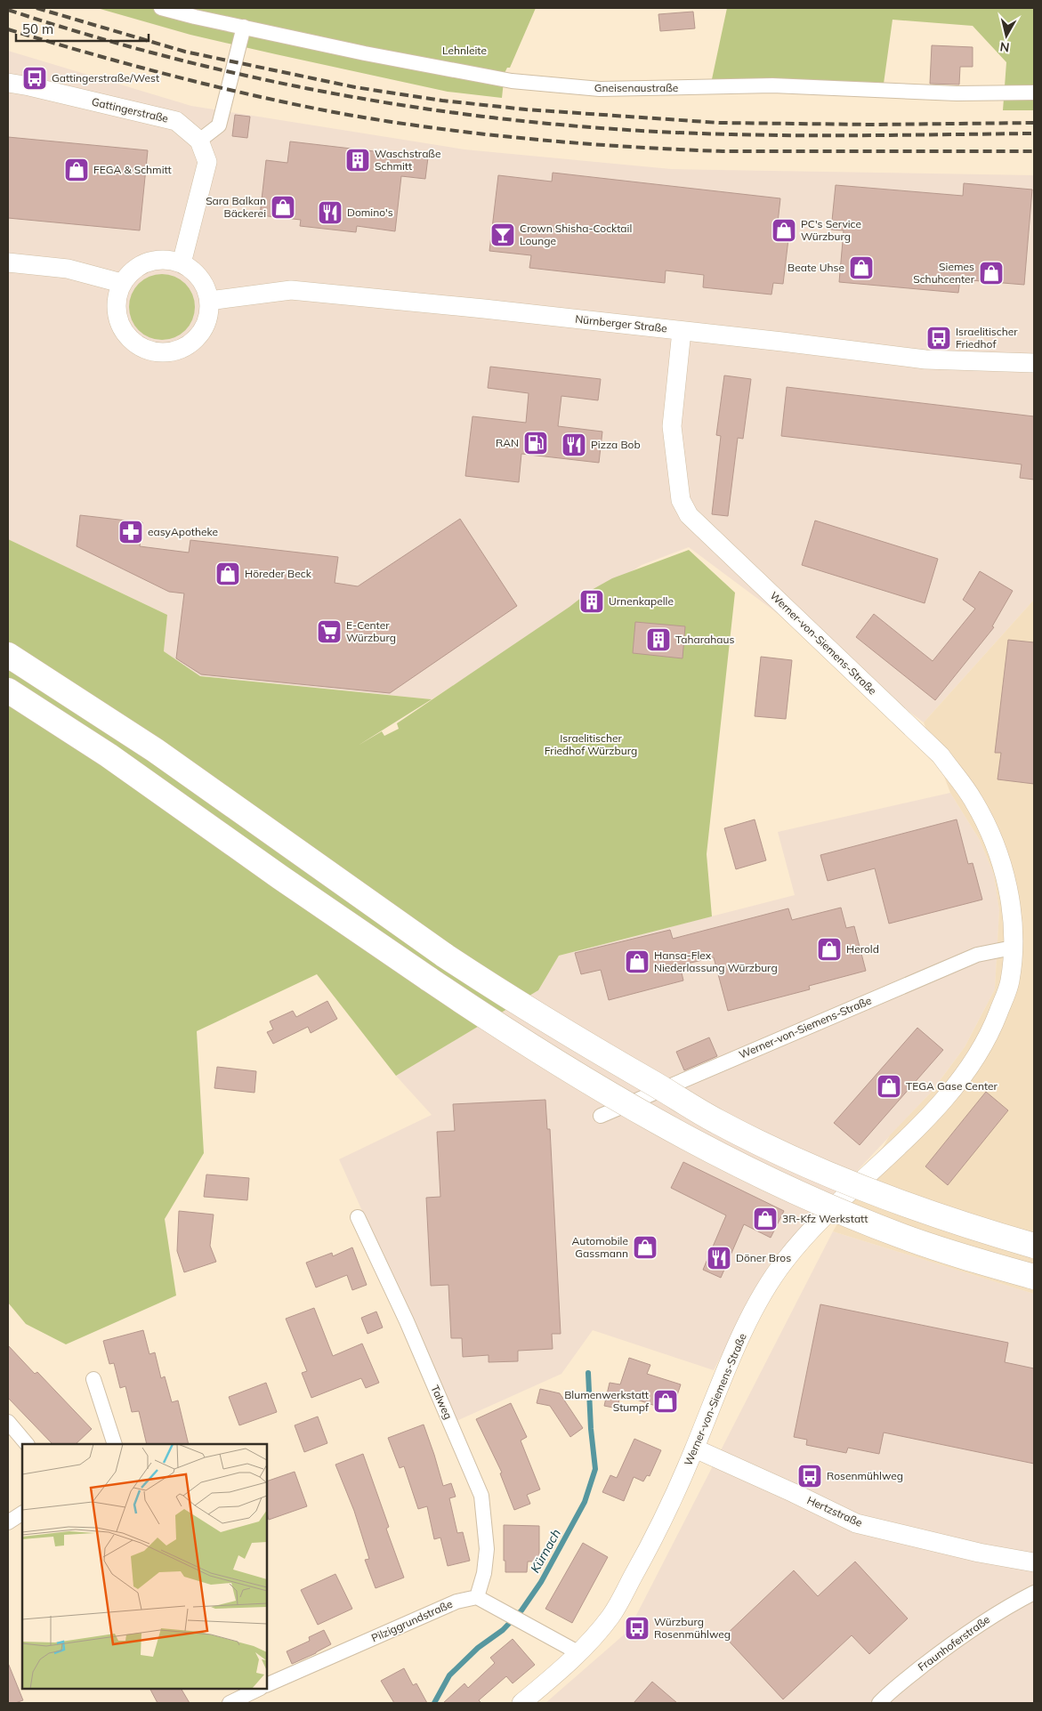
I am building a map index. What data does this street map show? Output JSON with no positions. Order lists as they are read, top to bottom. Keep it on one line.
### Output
{"streets":{"street":["Gneisenaustraße","Gattingerstraße","Nürnberger Straße","Werner-von-Siemens-Straße","Talweg","Hertzstraße","Pilziggrundstraße","Fraunhoferstraße"]},"crossings":[["Gattingerstraße","Nürnberger Straße"],["Nürnberger Straße","Werner-von-Siemens-Straße"],["Werner-von-Siemens-Straße","Hertzstraße"],["Talweg","Pilziggrundstraße"]],"water":["Kürnach"],"parks":["Lehnleite","Israelitischer Friedhof Würzburg"],"places":{"bus stop":["Gattingerstraße/West","Israelitischer Friedhof","Rosenmühlweg","Würzburg Rosenmühlweg"],"building":["Waschstraße Schmitt","Urnenkapelle","Taharahaus"],"shop":["FEGA & Schmitt","Sara Balkan Bäckerei","PC's Service Würzburg","Beate Uhse","Siemes Schuhcenter","Höreder Beck","Herold","Hansa-Flex Niederlassung Würzburg","TEGA Gase Center","3R-Kfz Werkstatt","Automobile Gassmann","Blumenwerkstatt Stumpf"],"restaurant":["Domino's","Pizza Bob","Döner Bros"],"bar":["Crown Shisha-Cocktail Lounge"],"fuel station":["RAN"],"pharmacy":["easyApotheke"],"supermarket":["E-Center Würzburg"]},"scale_bar":"50 m","north":"bottom"}
